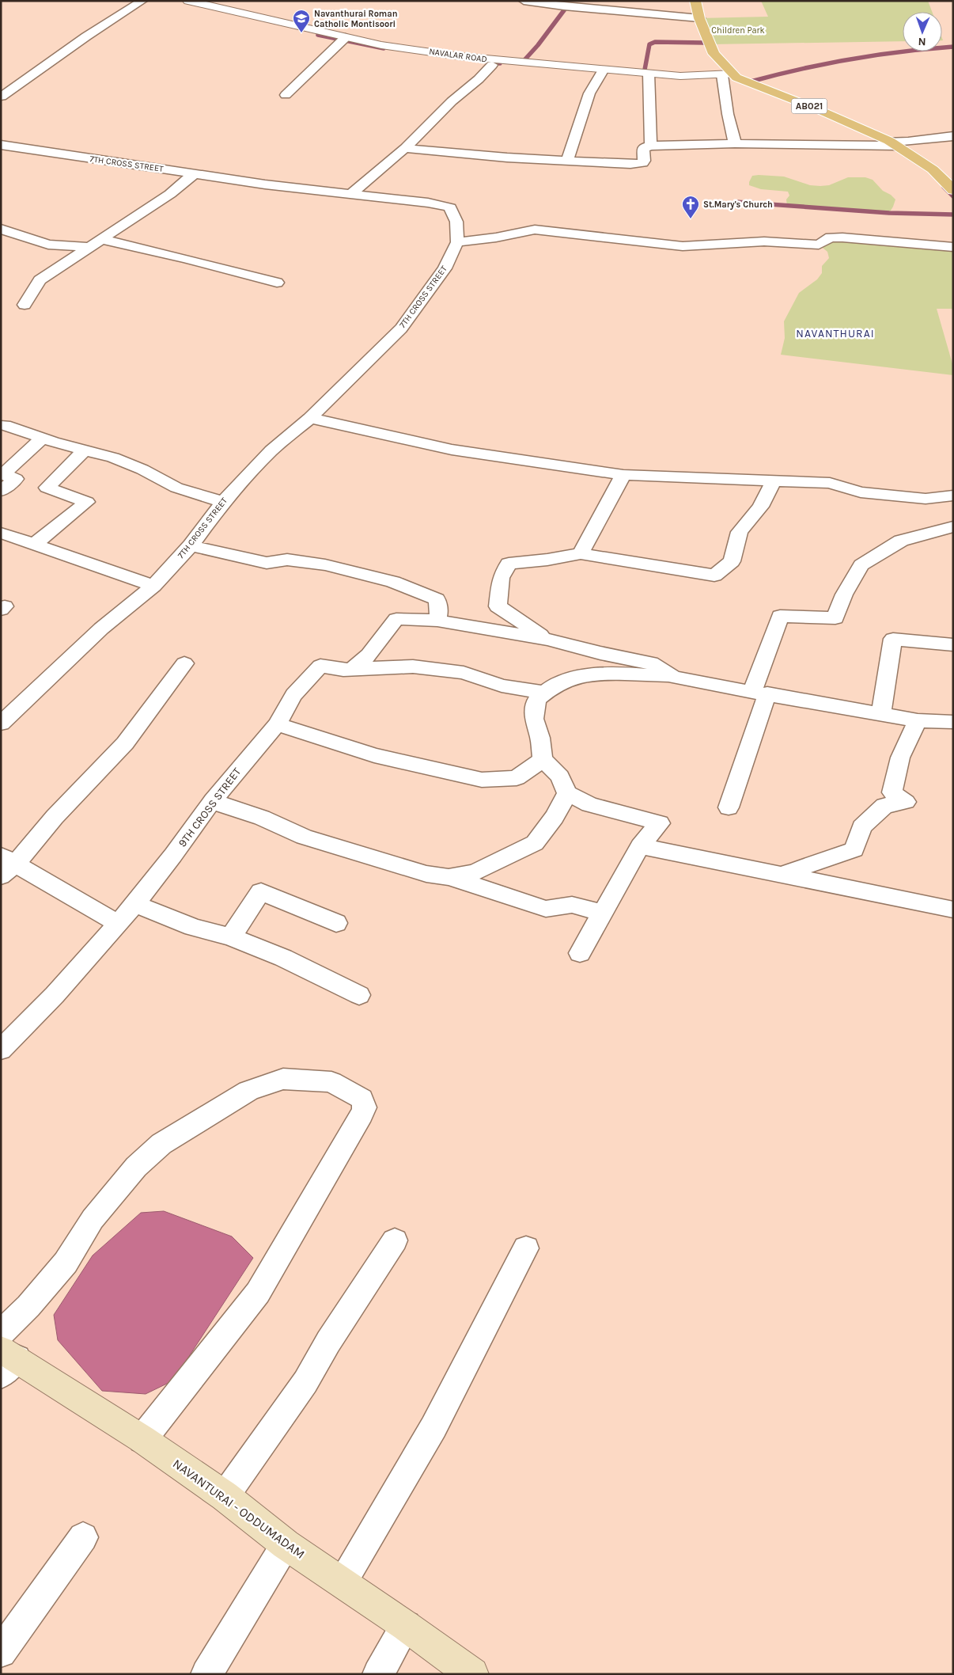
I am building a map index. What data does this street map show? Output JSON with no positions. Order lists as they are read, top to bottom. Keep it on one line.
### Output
{"streets":{"main road":["AB021","NAVANTURAI - ODDUMADAM"],"street":["NAVALAR ROAD","7TH CROSS STREET","9TH CROSS STREET"]},"crossings":[["NAVALAR ROAD","AB021"]],"districts":["NAVANTHURAI"],"parks":["Children Park"],"places":{"school or university":["Navanthurai Roman Catholic Montisoori"],"church":["St.Mary's Church"]},"north":"bottom"}
